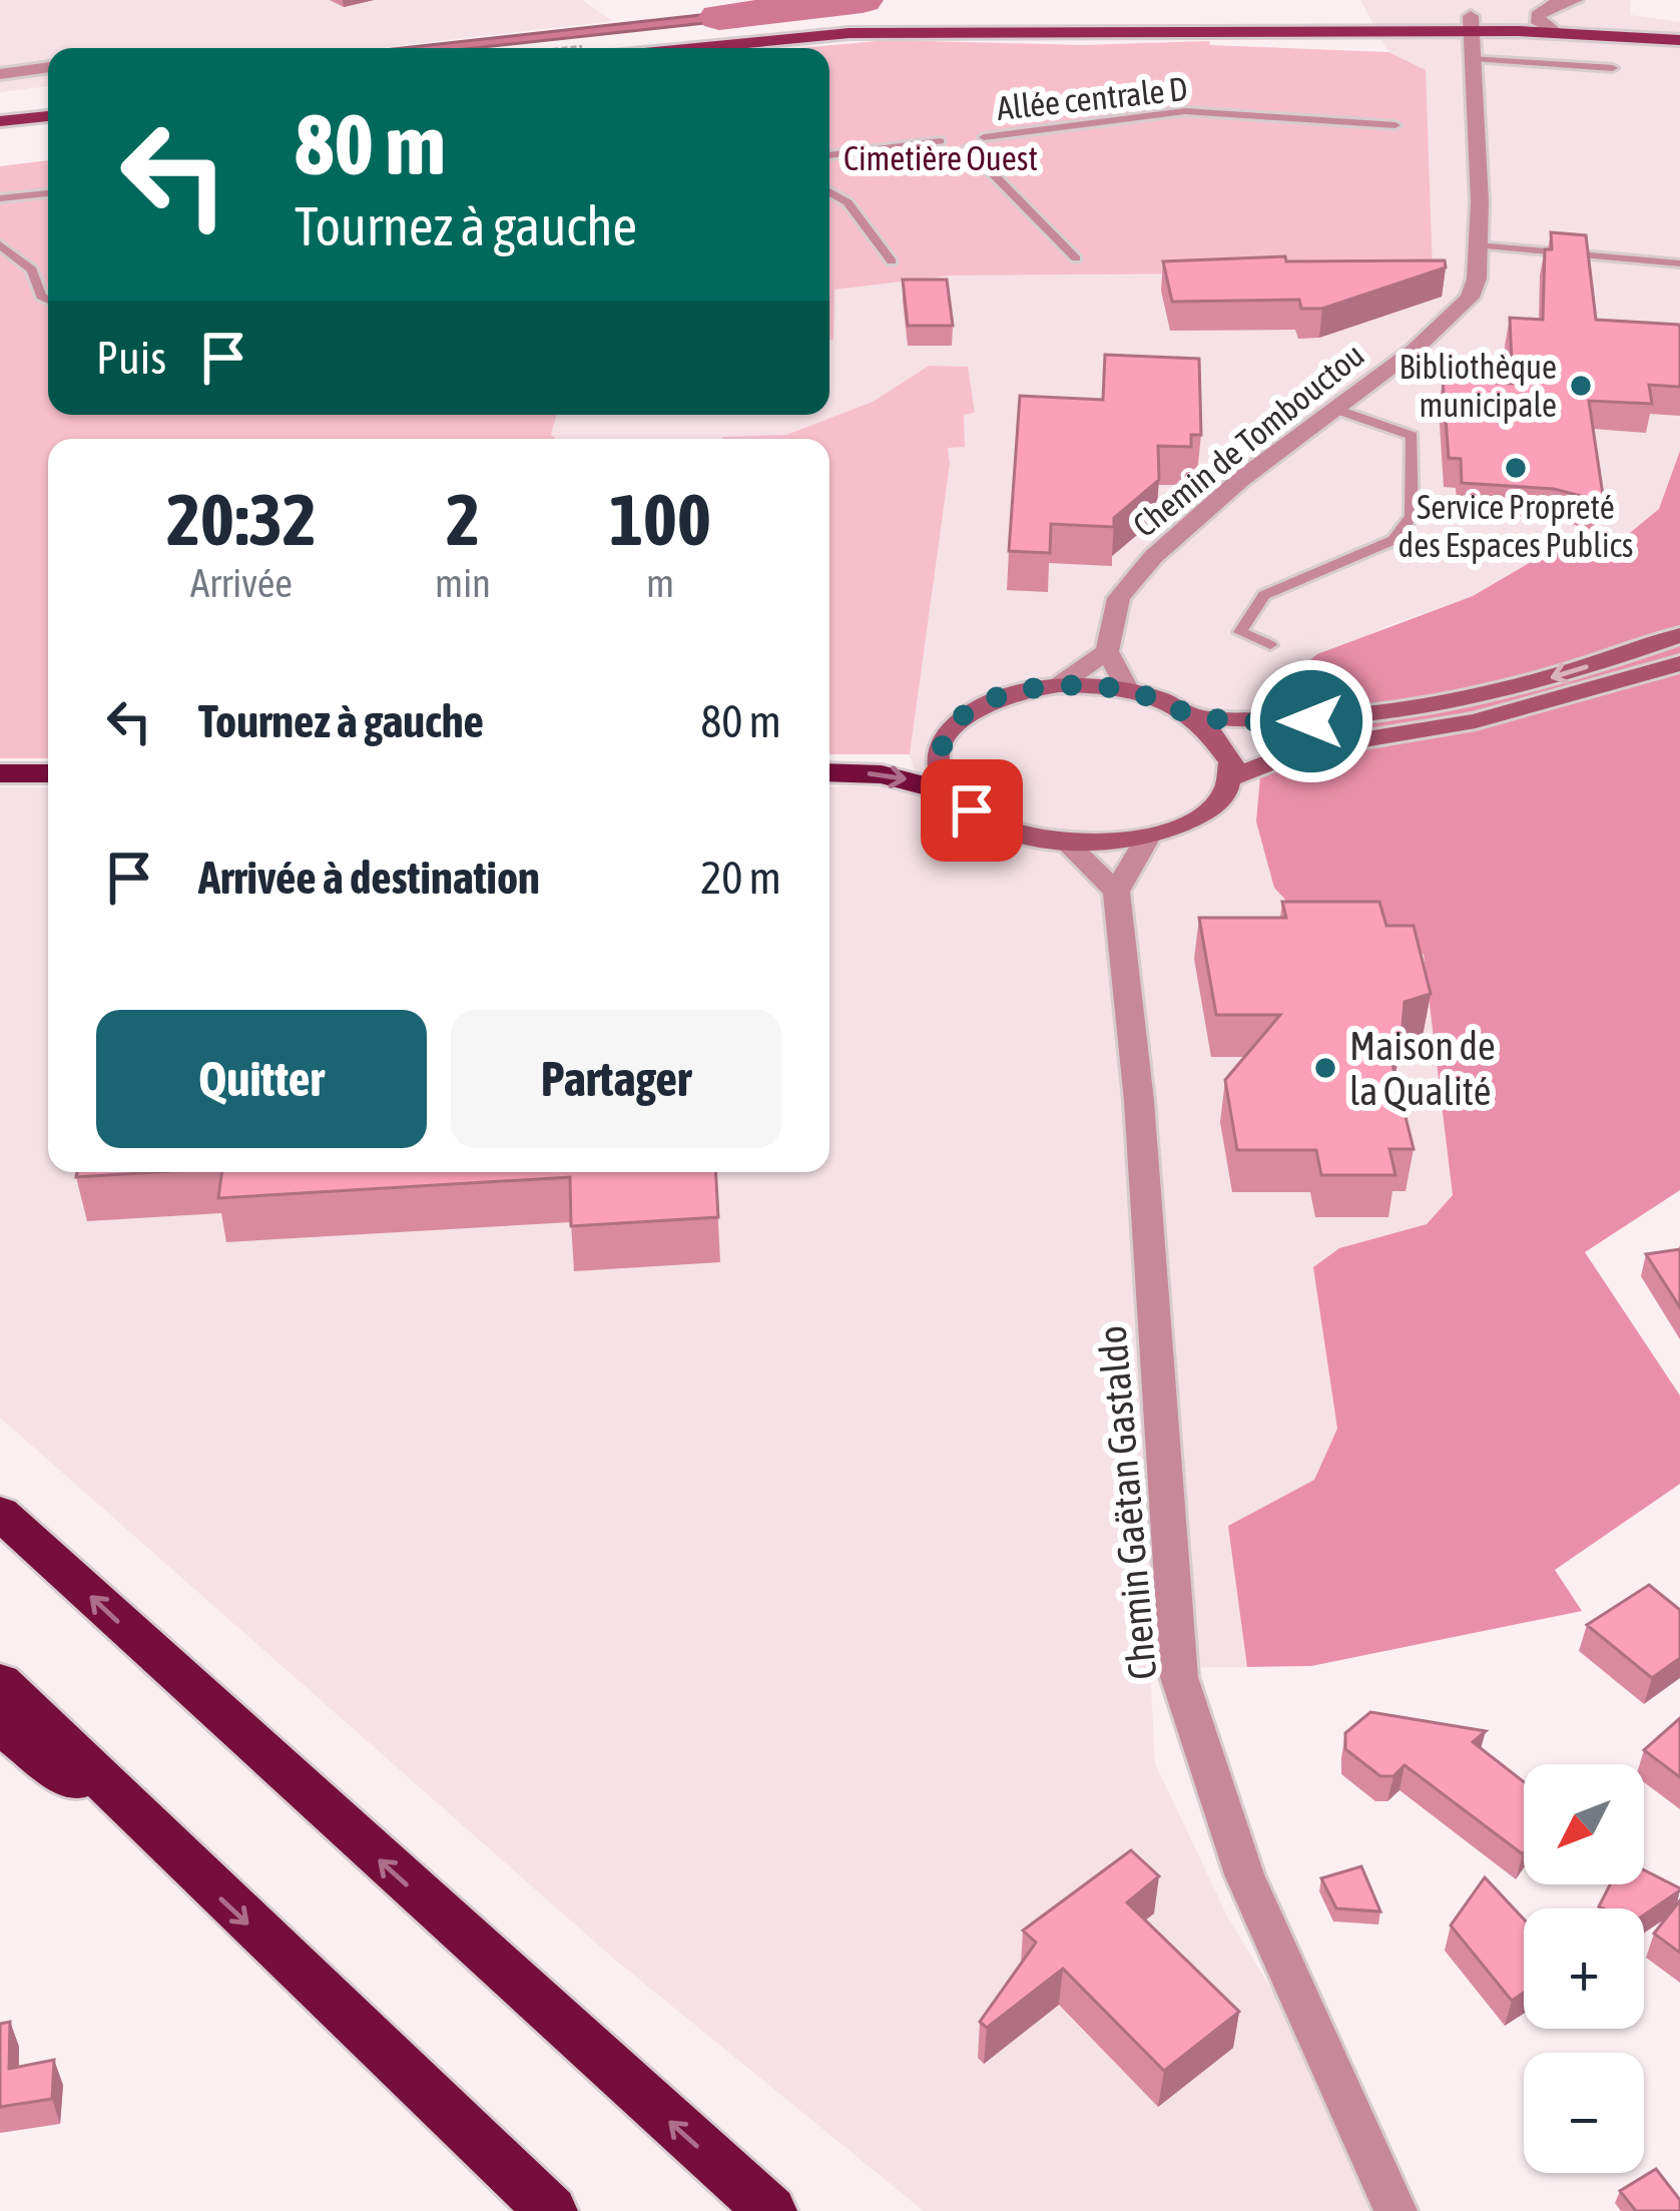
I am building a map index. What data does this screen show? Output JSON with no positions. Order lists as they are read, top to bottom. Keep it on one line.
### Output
{"streets":{"street":["Chemin de Tombouctou","Chemin Gaëtan Gastaldo"],"lane":["Allée centrale D"]},"parks":["Cimetière Ouest"],"places":["Bibliothèque municipale","Service Propreté des Espaces Publics","Maison de la Qualité"],"north":"bottom left","page":{"turn":["80 m","Tournez à gauche"],"then":"Puis","eta":["20:32","Arrivée","2","min","100","m"],"list":[{"name":"Tournez à gauche","value":"80 m"},{"name":"Arrivée à destination","value":"20 m"}],"buttons":["Quitter","Partager"],"map_buttons":["+","−"]}}
